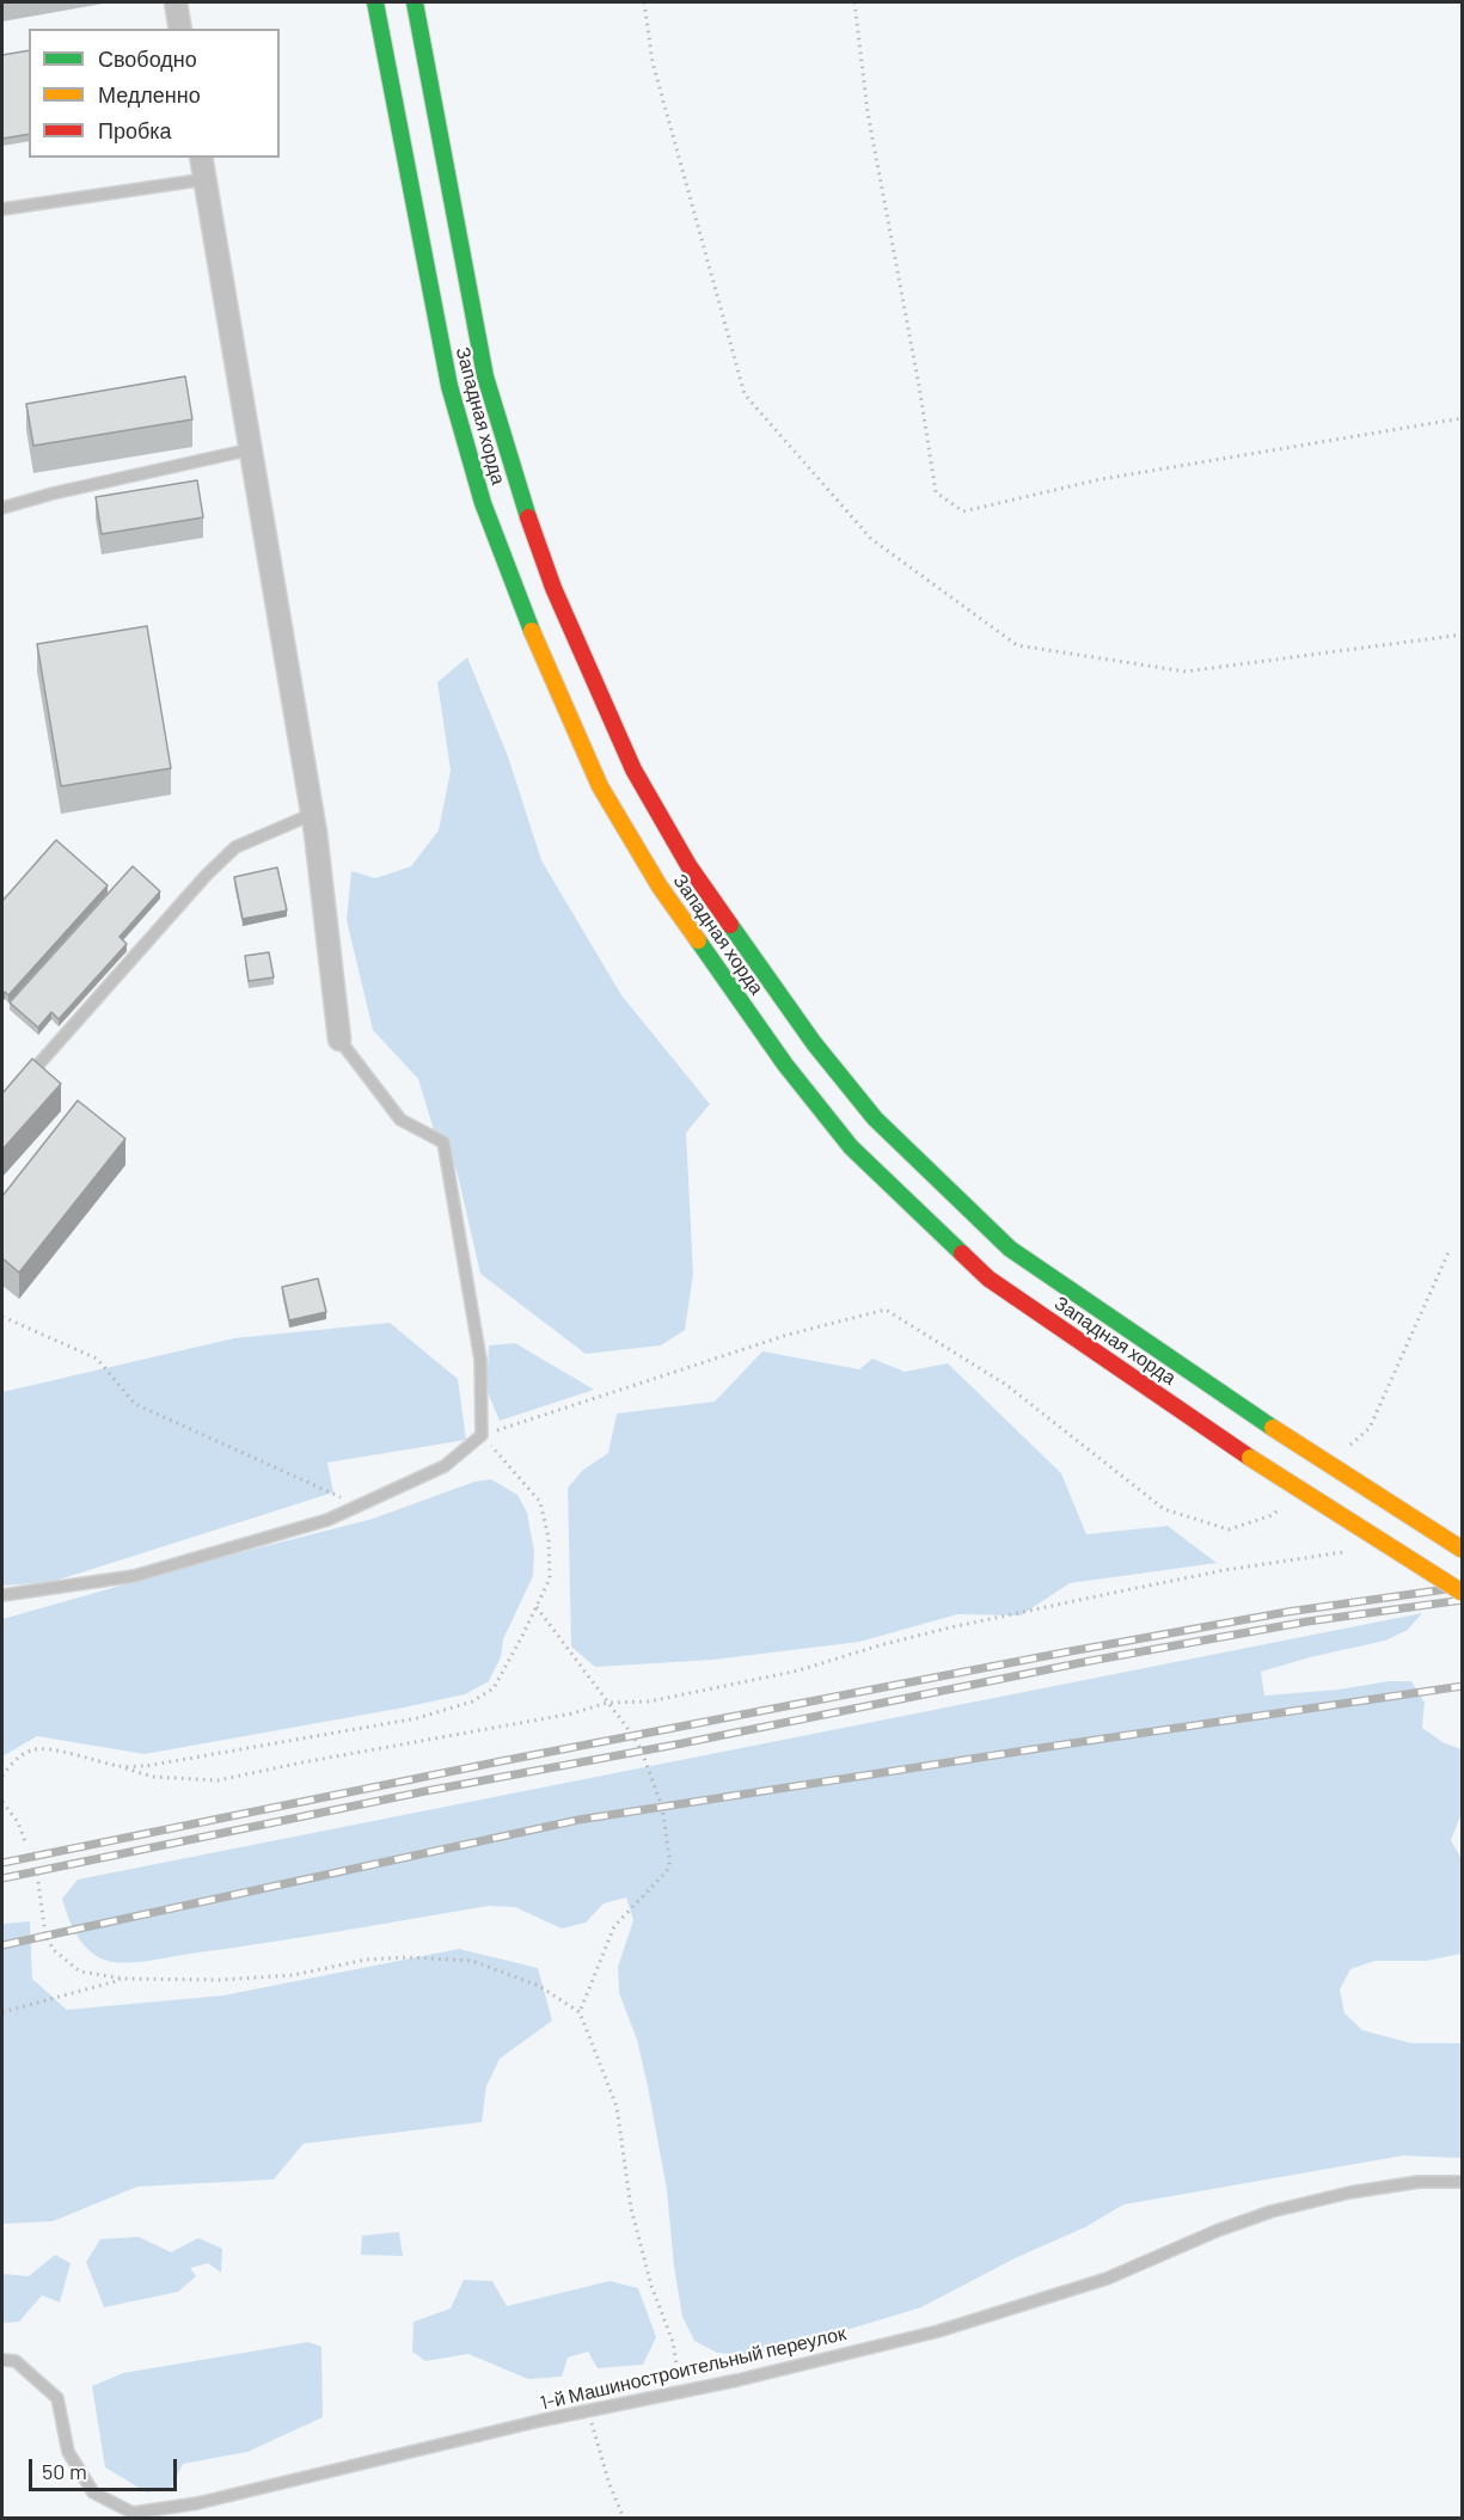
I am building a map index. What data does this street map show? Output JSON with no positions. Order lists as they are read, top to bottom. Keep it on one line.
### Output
{"streets":{"highway":["Западная хорда"],"lane":["1-й Машиностроительный переулок"]},"legend":["Свободно","Медленно","Пробка"],"scale_bar":"50 m"}
